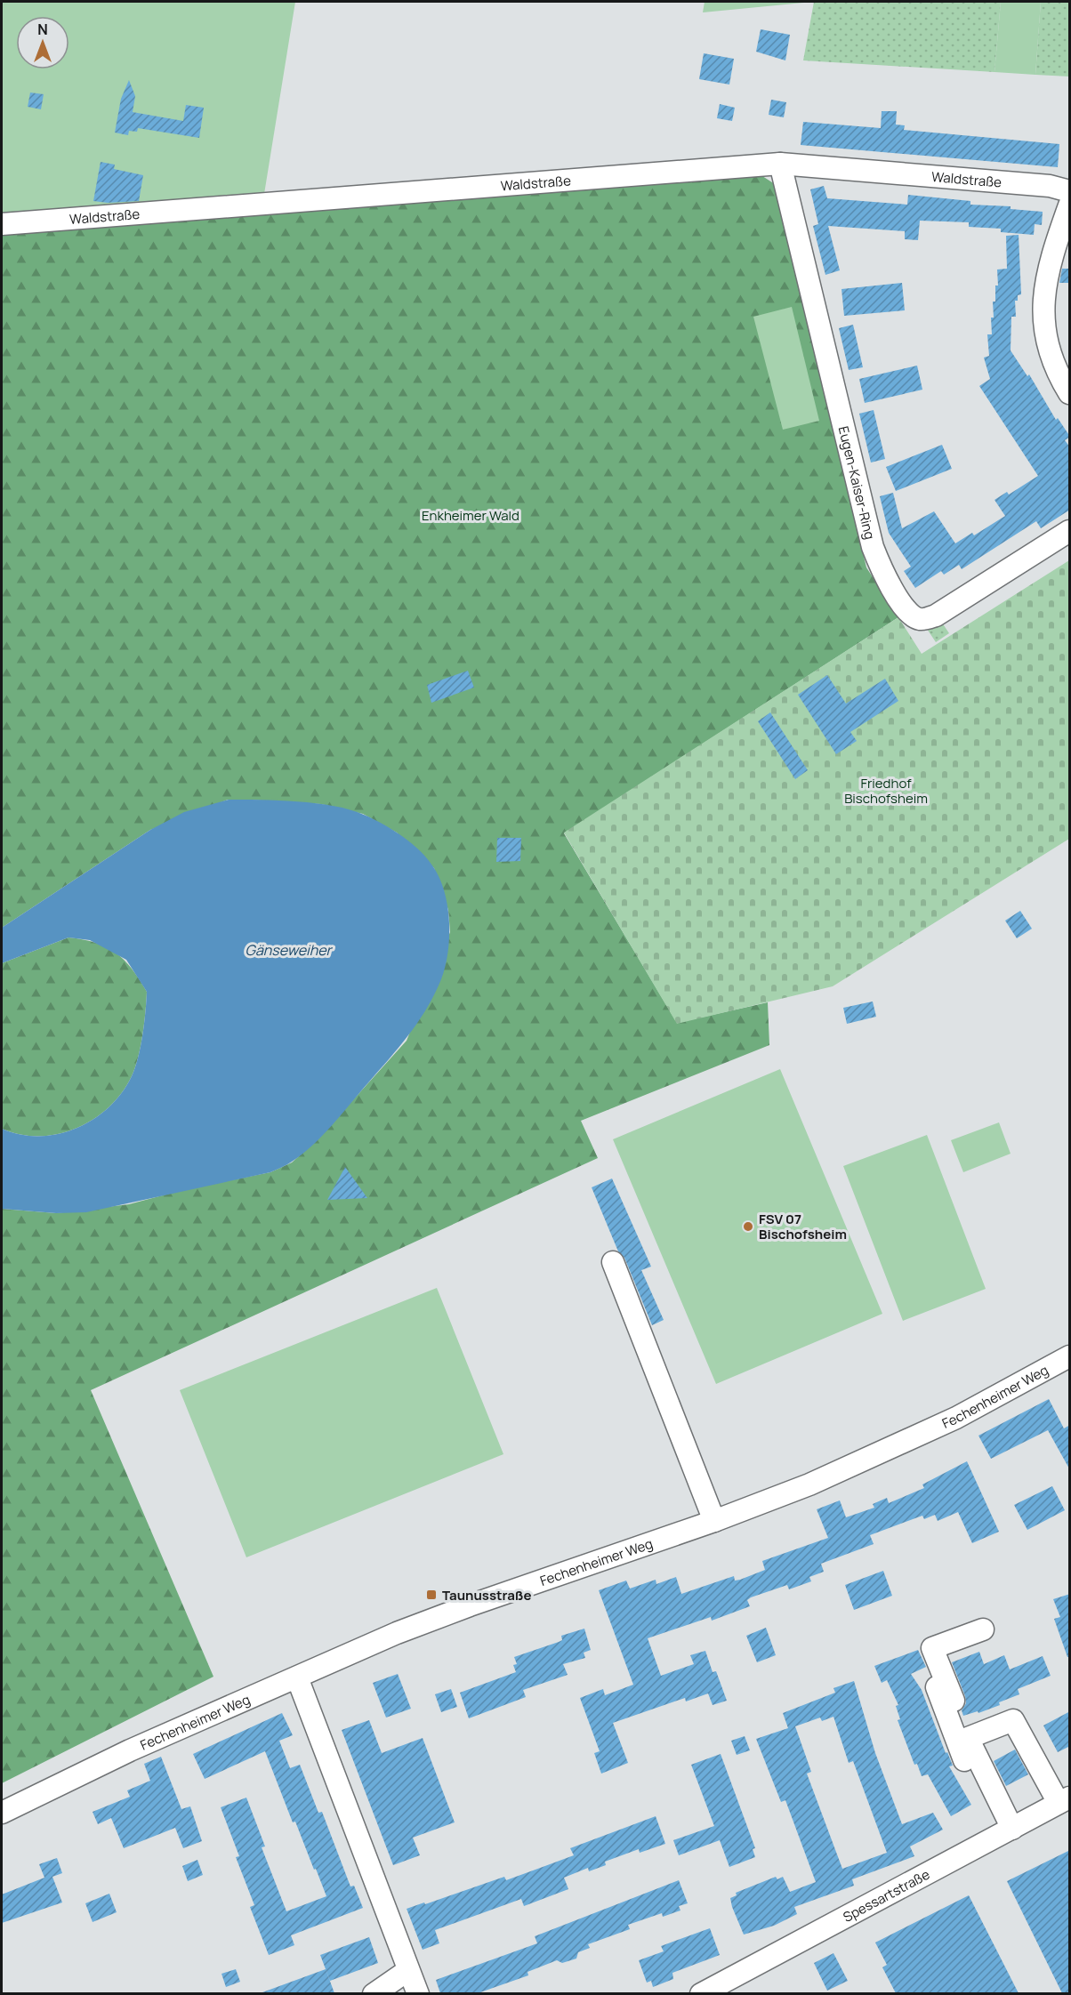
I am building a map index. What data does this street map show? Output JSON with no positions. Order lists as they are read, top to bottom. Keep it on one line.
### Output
{"streets":{"street":["Waldstraße","Eugen-Kaiser-Ring","Fechenheimer Weg","Spessartstraße"]},"crossings":[["Waldstraße","Eugen-Kaiser-Ring"]],"water":["Gänseweiher"],"parks":["Enkheimer Wald","Friedhof Bischofsheim"],"places":{"other":["FSV 07 Bischofsheim"],"transit":["Taunusstraße"]},"north":"top"}
